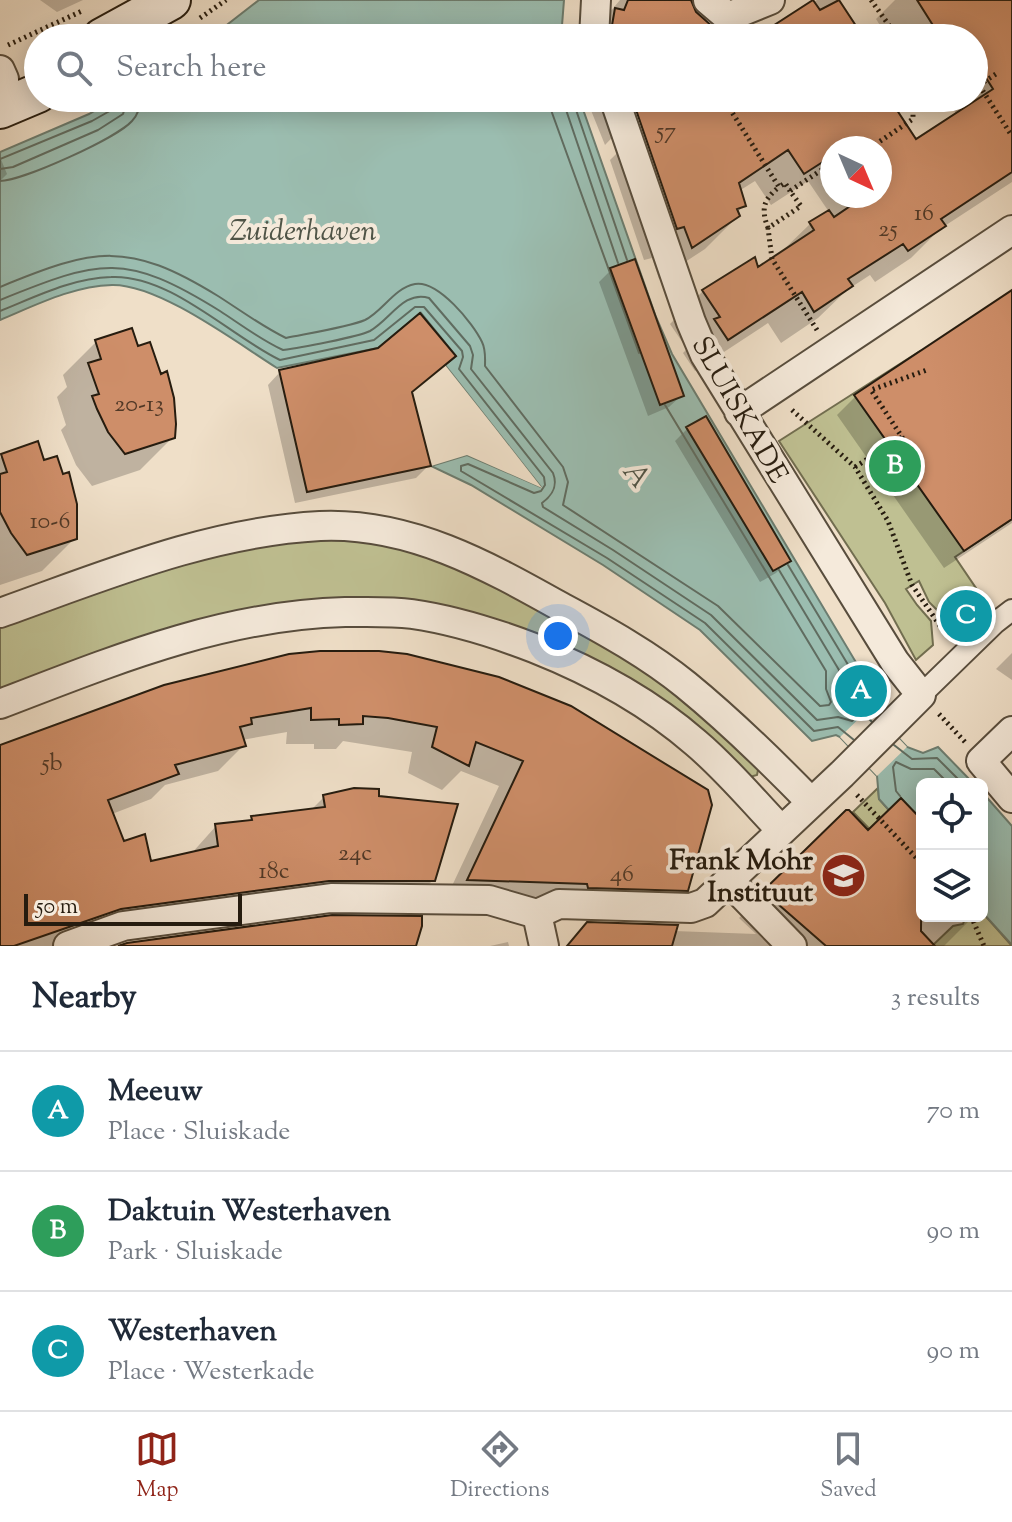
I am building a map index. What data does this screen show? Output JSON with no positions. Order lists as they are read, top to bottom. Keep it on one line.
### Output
{"streets":{"street":["SLUISKADE"]},"water":["Zuiderhaven","A"],"places":{"school or university":["Frank Mohr Instituut"]},"house_numbers":["57","16","25","20-13","10-6","5b","24c","18c","46"],"scale_bar":"50 m","north":"bottom right","page":{"search":"Search here","pins":["B","C","A"],"scale":"50 m","heading":["Nearby","3 results"],"list":[{"mark":"A","name":"Meeuw","note":"Place · Sluiskade","value":"70 m"},{"mark":"B","name":"Daktuin Westerhaven","note":"Park · Sluiskade","value":"90 m"},{"mark":"C","name":"Westerhaven","note":"Place · Westerkade","value":"90 m"}],"nav":["Map","Directions","Saved"]}}
